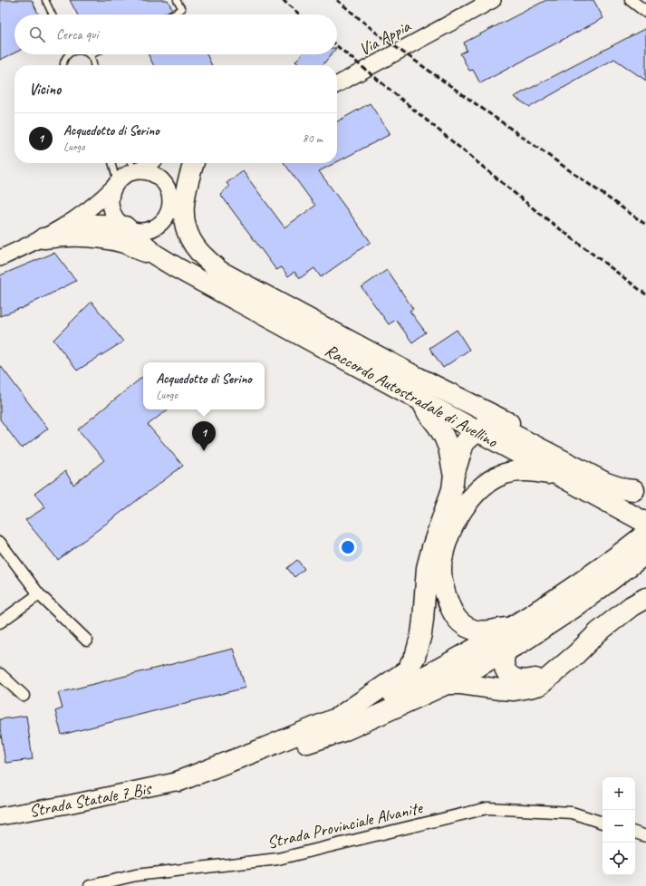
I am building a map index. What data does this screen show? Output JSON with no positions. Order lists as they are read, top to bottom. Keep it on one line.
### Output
{"streets":{"highway":["Raccordo Autostradale di Avellino"],"main road":["Strada Statale 7 Bis"],"street":["Via Appia","Strada Provinciale Alvanite"]},"page":{"search":"Cerca qui","heading":"Vicino","list":[{"mark":"1","name":"Acquedotto di Serino","note":"Luogo","value":"80 m"}],"popup":["Acquedotto di Serino","Luogo"],"pins":"1","map_buttons":["+","−"]}}
